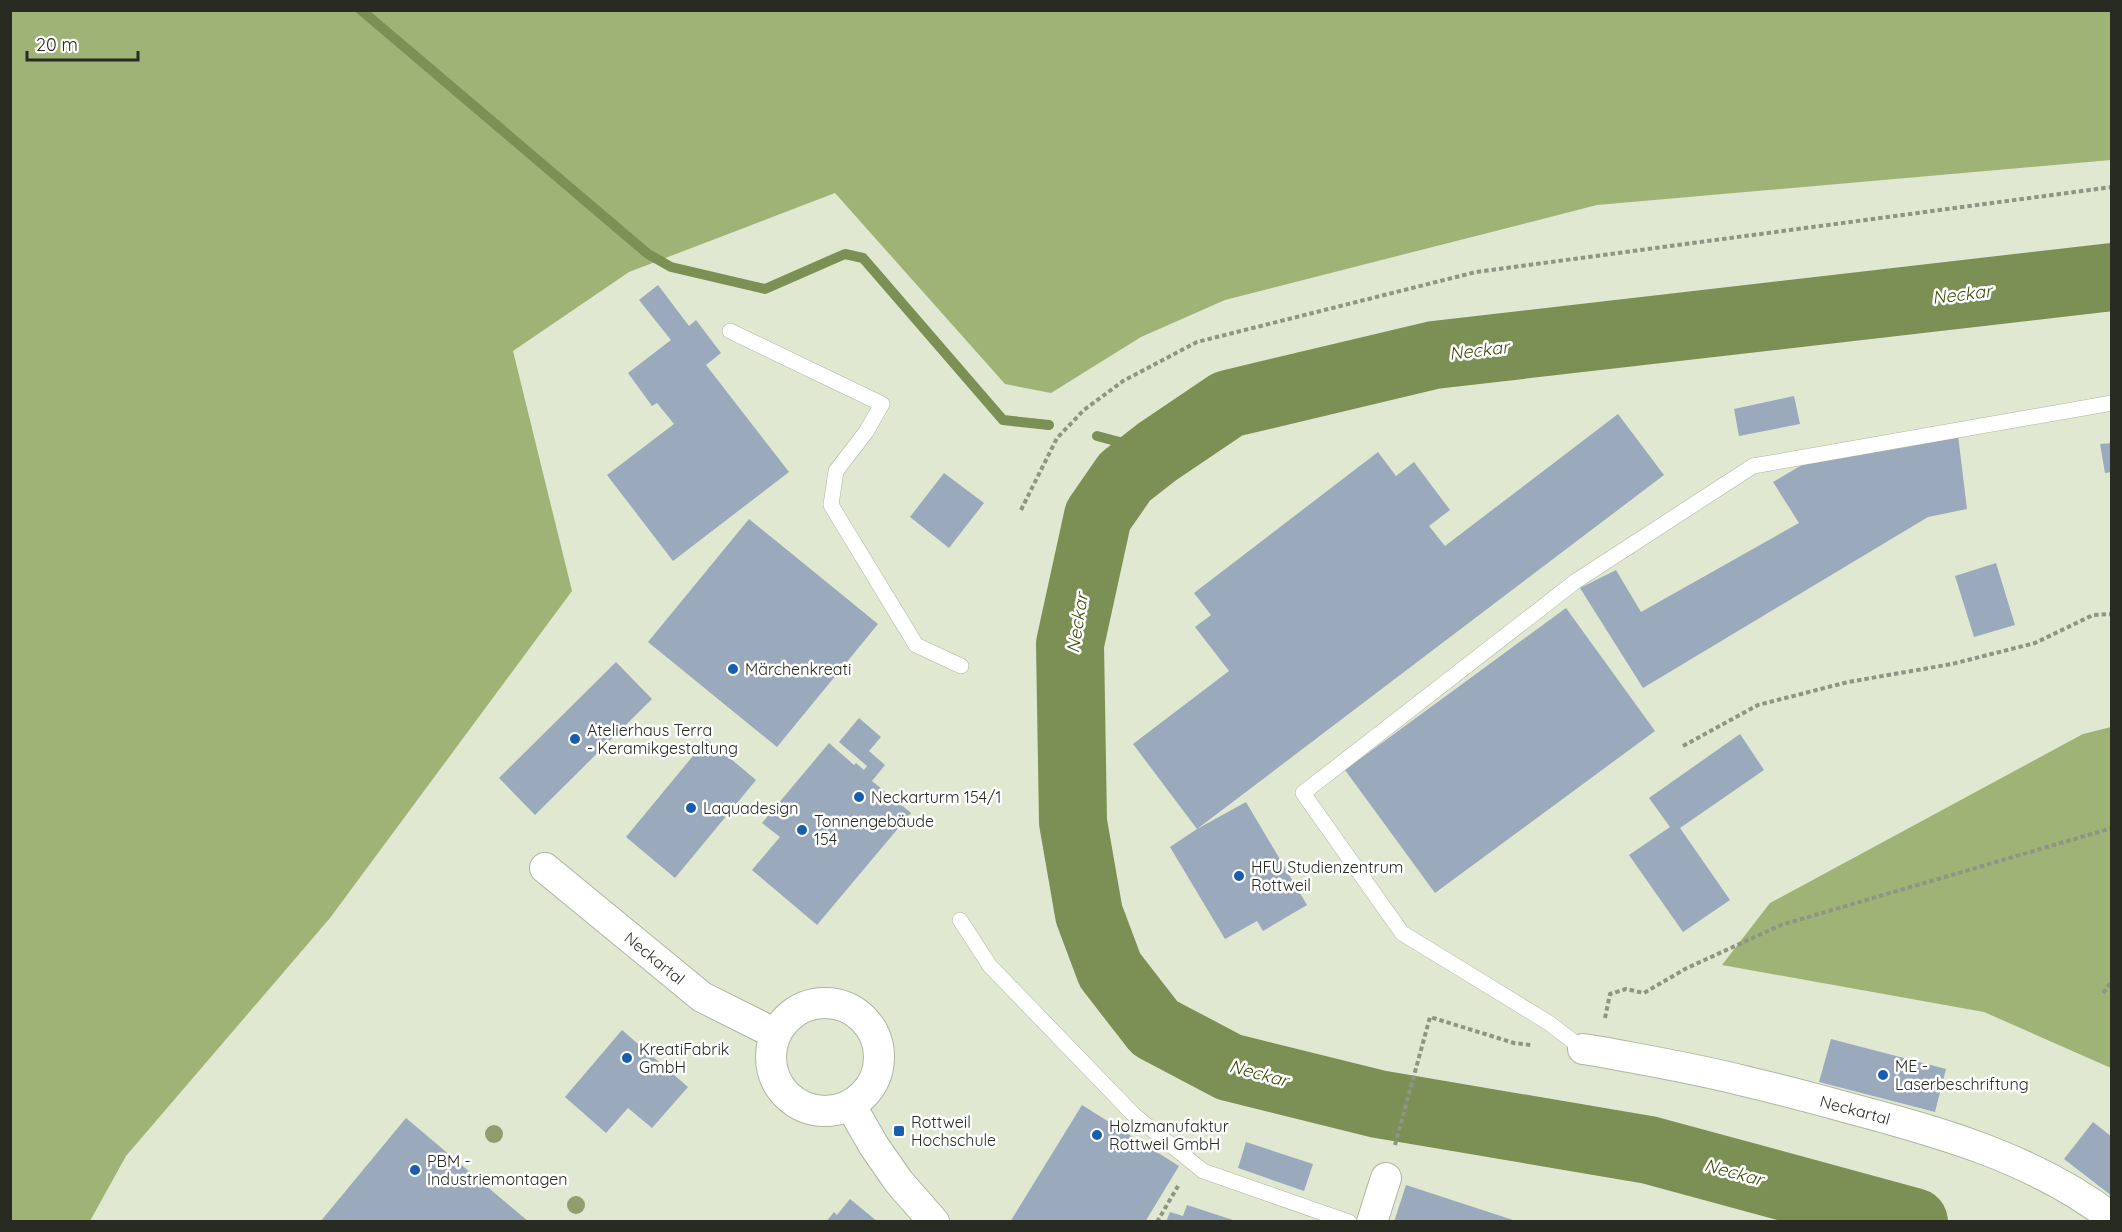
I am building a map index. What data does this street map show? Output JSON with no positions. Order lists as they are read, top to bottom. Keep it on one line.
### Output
{"streets":{"street":["Neckartal"]},"water":["Neckar"],"places":{"other":["Märchenkreati","Atelierhaus Terra - Keramikgestaltung","Neckarturm 154/1","Laquadesign","Tonnengebäude 154","HFU Studienzentrum Rottweil","KreatiFabrik GmbH","ME - Laserbeschriftung","Holzmanufaktur Rottweil GmbH","PBM - Industriemontagen"],"transit":["Rottweil Hochschule"]},"scale_bar":"20 m"}
